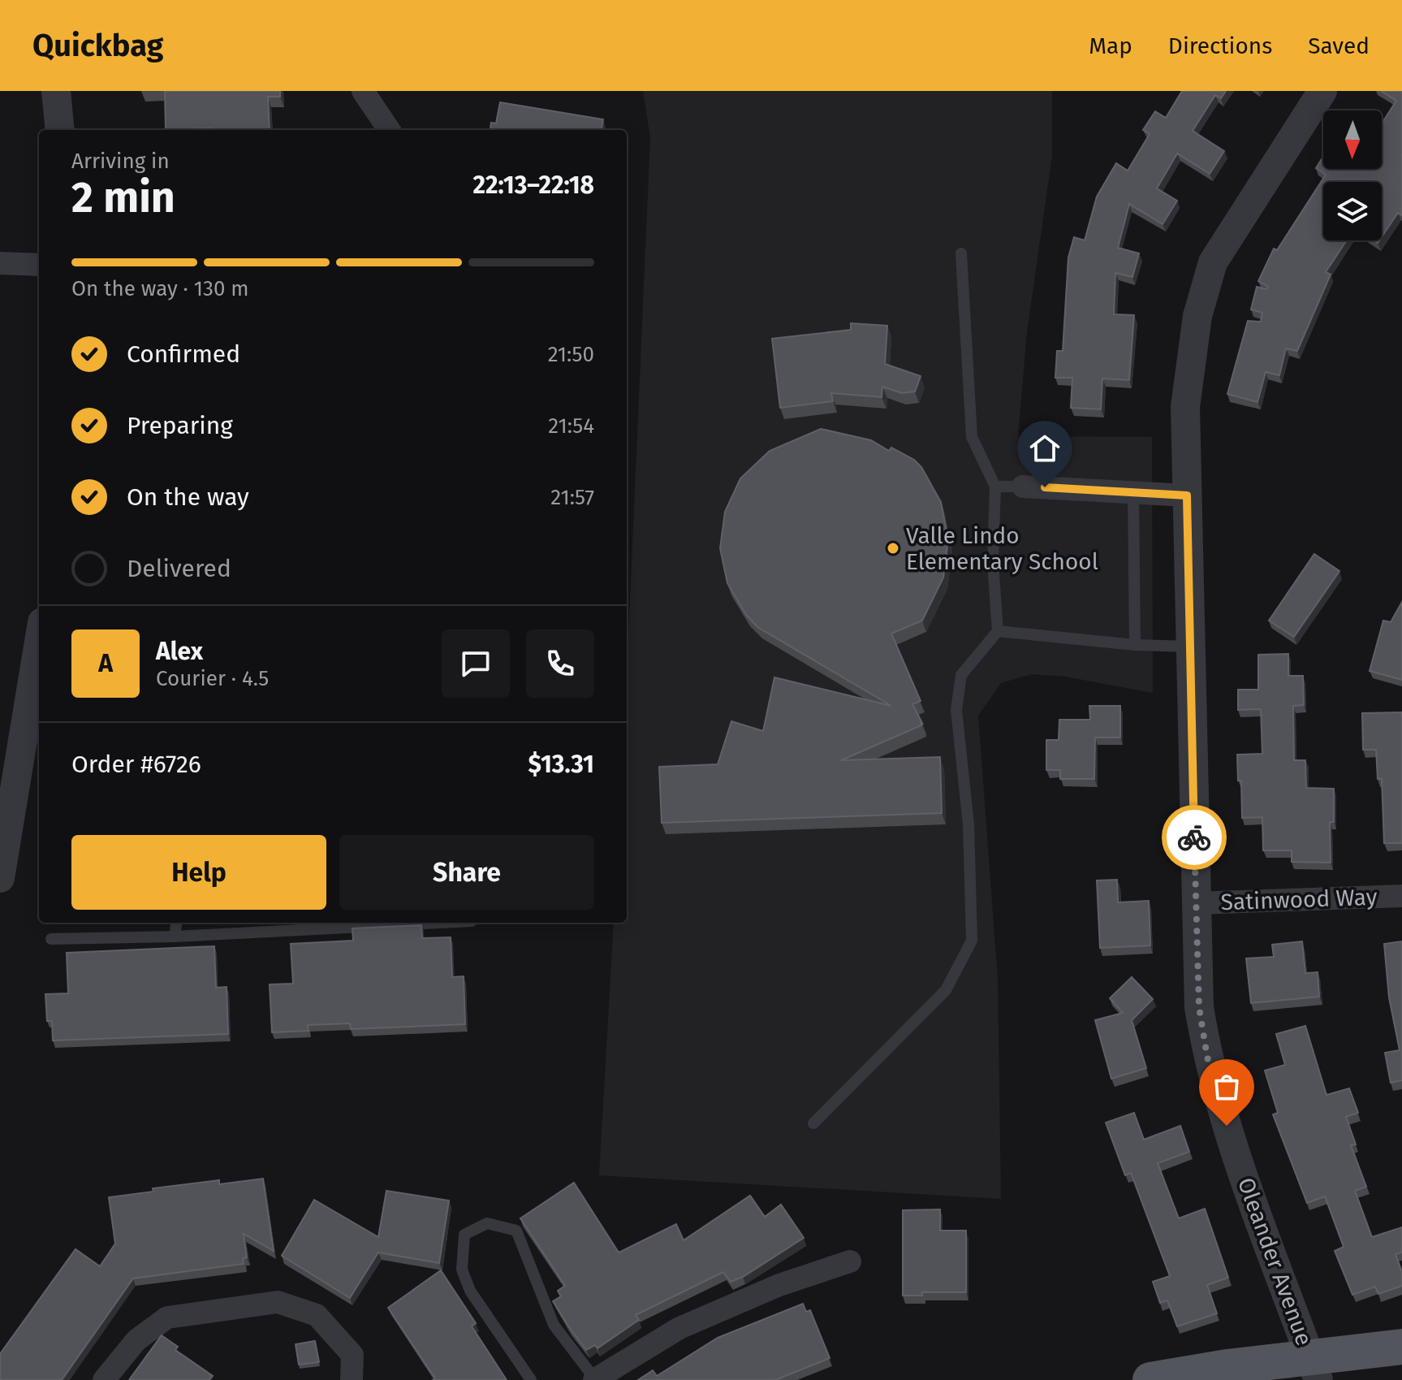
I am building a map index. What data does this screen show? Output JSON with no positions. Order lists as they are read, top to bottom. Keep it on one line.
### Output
{"streets":{"street":["Satinwood Way","Oleander Avenue"]},"crossings":[["Satinwood Way","Oleander Avenue"]],"places":["Valle Lindo Elementary School"],"north":"bottom","page":{"header":"Quickbag","nav":["Map","Directions","Saved"],"heading":["2 min","Arriving in","22:13–22:18"],"panel":["Alex","Courier · 4.5","Order #6726","$13.31"],"bar":"On the way · 130 m","list":[["Confirmed","21:50"],["Preparing","21:54"],["On the way","21:57"],"Delivered"],"round":"A","buttons":["Help","Share"]}}
